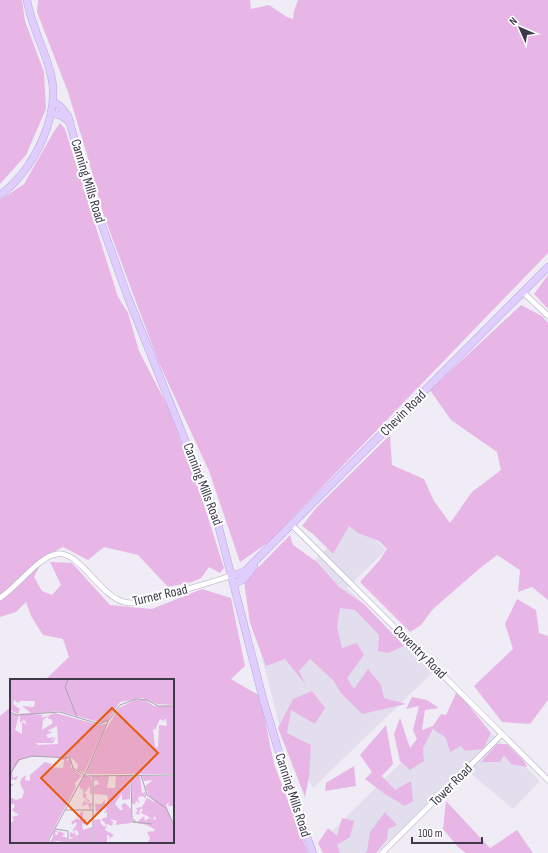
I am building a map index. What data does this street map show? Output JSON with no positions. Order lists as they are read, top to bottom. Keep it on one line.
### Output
{"streets":{"main road":["Canning Mills Road","Chevin Road"],"street":["Turner Road","Coventry Road","Tower Road"]},"crossings":[["Canning Mills Road","Chevin Road"],["Canning Mills Road","Turner Road"],["Chevin Road","Turner Road"],["Chevin Road","Coventry Road"],["Coventry Road","Tower Road"]],"scale_bar":"100 m","north":"top left"}
